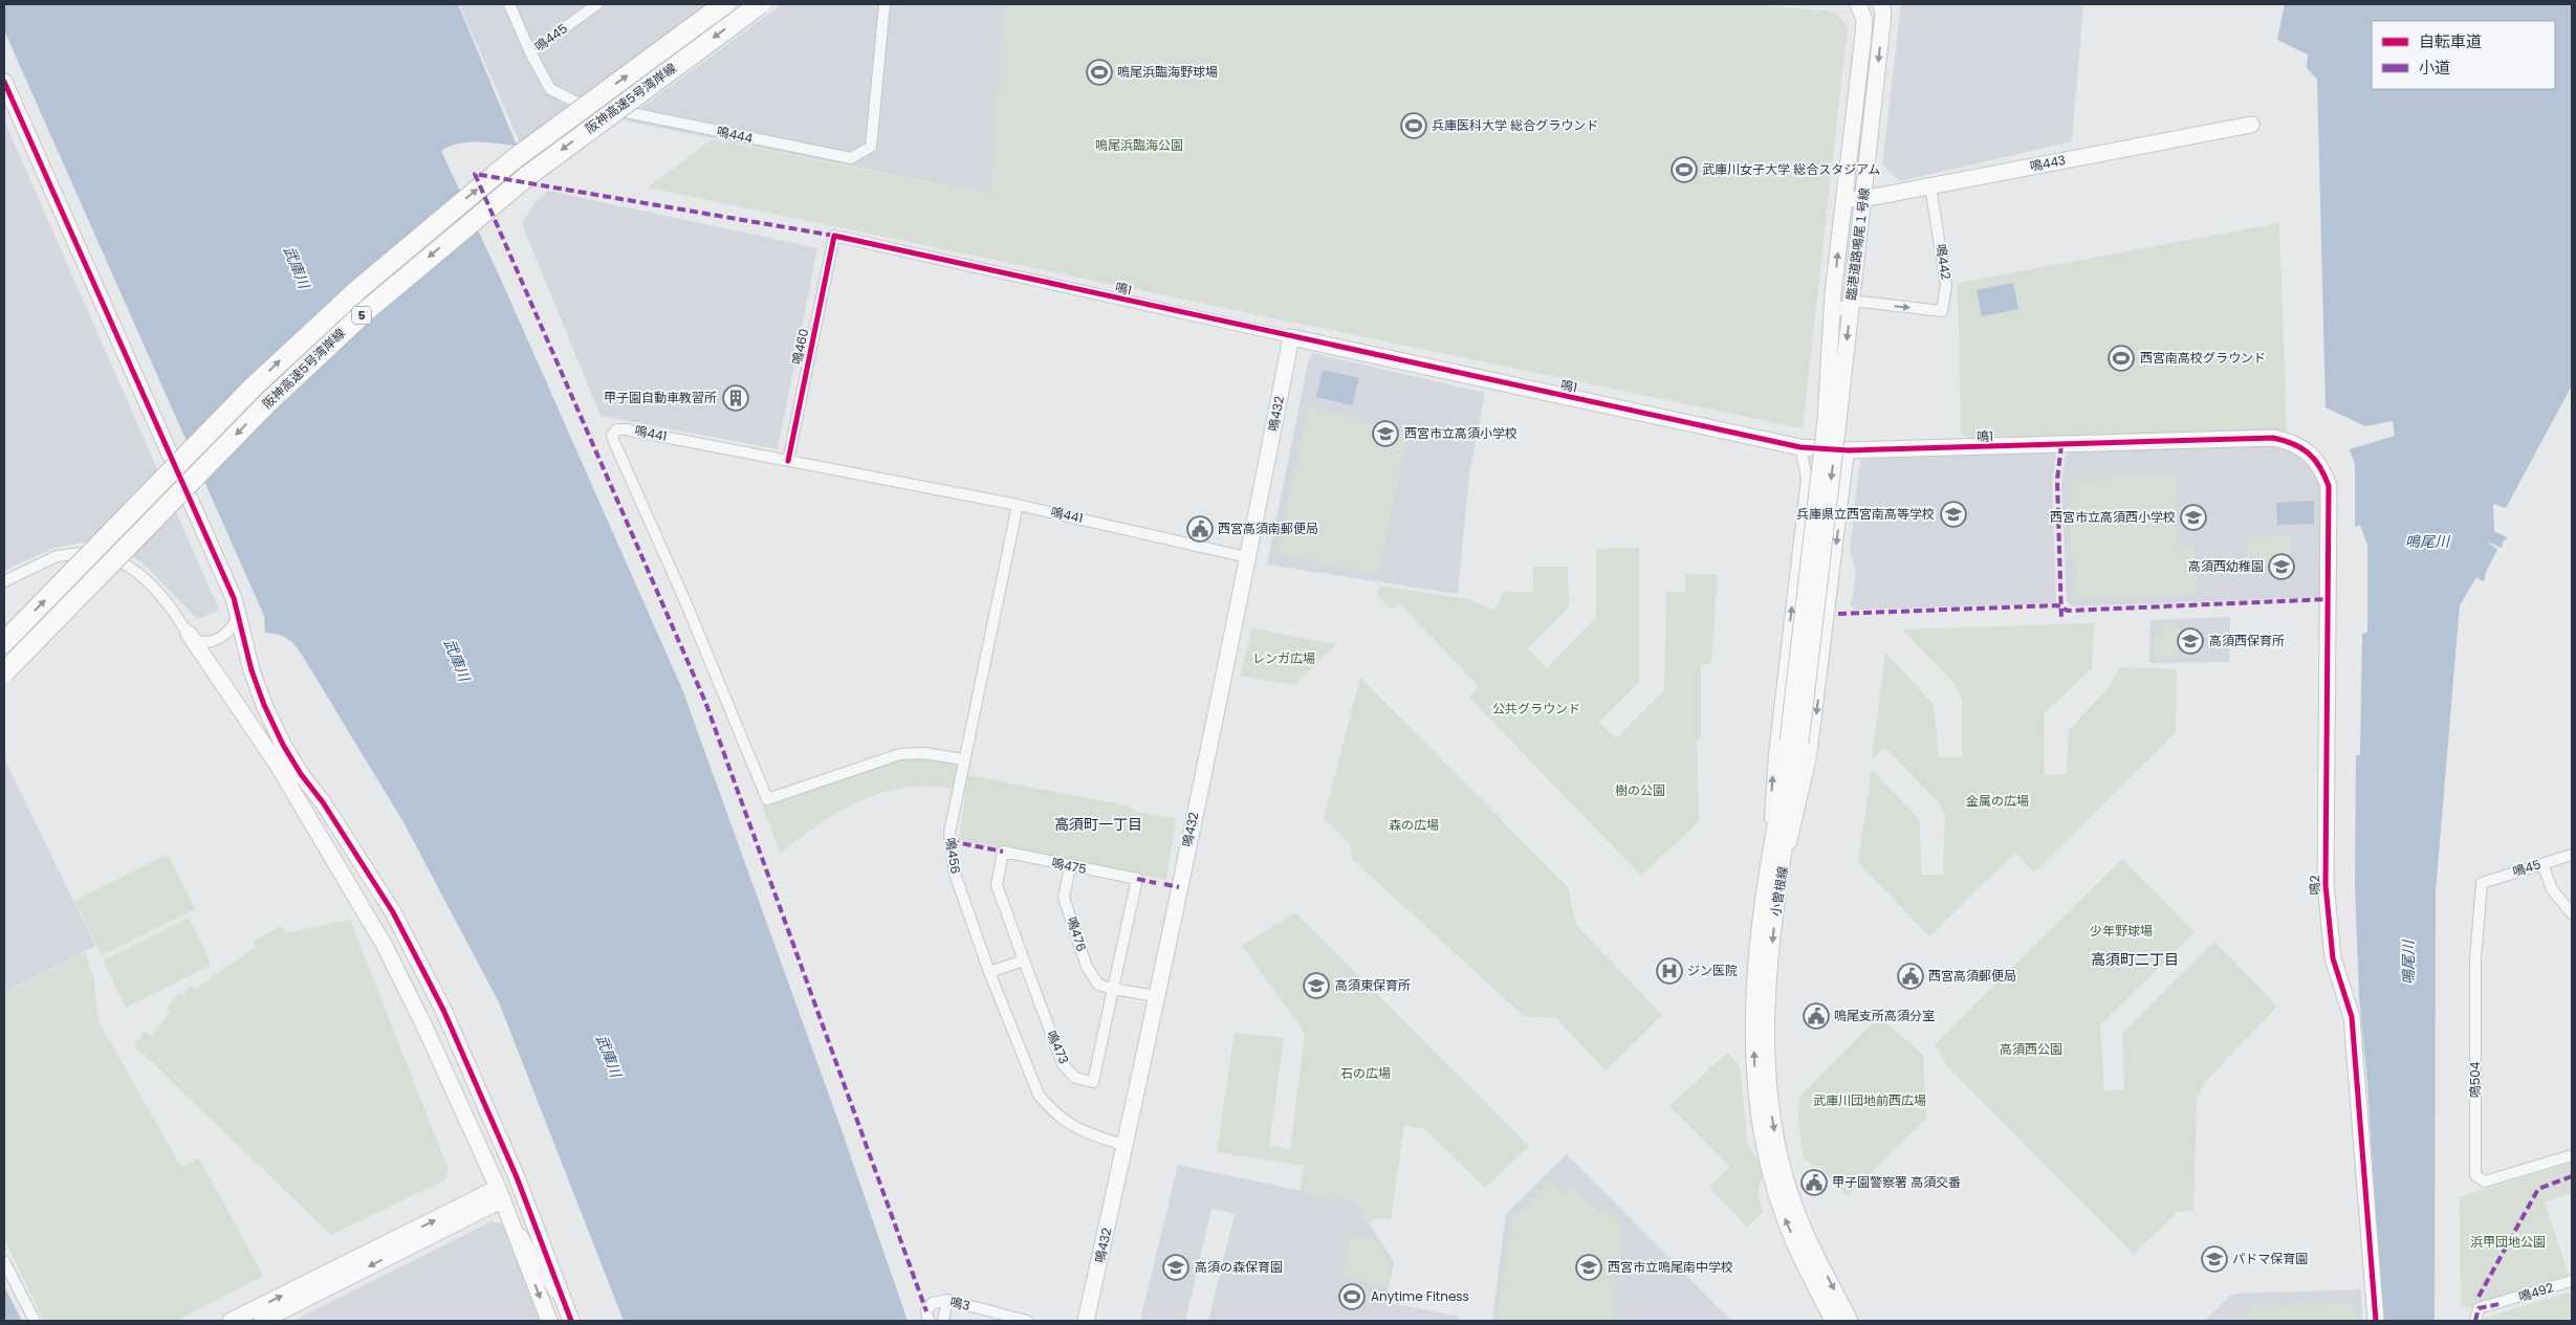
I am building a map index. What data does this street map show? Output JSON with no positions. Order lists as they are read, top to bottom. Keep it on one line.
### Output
{"streets":{"highway":["阪神高速5号湾岸線","5"],"street":["鳴445","鳴444","鳴443","臨港道路鳴尾１号線","鳴442","鳴1","鳴460","鳴432","鳴441","鳴456","鳴475","鳴45","鳴2","小曽根線","鳴476","鳴473","鳴504","鳴492","鳴3"]},"crossings":[["鳴445","鳴444"],["鳴443","臨港道路鳴尾１号線"],["鳴443","鳴442"],["臨港道路鳴尾１号線","鳴442"],["鳴1","鳴460"],["鳴1","鳴432"],["鳴1","鳴2"],["鳴1","小曽根線"],["鳴460","鳴441"],["鳴432","鳴441"],["鳴432","鳴456"],["鳴441","鳴456"],["鳴475","鳴476"],["鳴475","鳴473"],["鳴45","鳴504"],["鳴476","鳴473"]],"districts":["高須町一丁目","高須町二丁目"],"water":["武庫川","鳴尾川"],"parks":["鳴尾浜臨海公園","レンガ広場","公共グラウンド","樹の公園","金属の広場","森の広場","少年野球場","高須西公園","石の広場","武庫川団地前西広場","浜甲団地公園"],"places":{"sports":["鳴尾浜臨海野球場","兵庫医科大学 総合グラウンド","武庫川女子大学 総合スタジアム","西宮南高校グラウンド","Anytime Fitness"],"building":["甲子園自動車教習所"],"school or university":["西宮市立高須小学校","兵庫県立西宮南高等学校","西宮市立高須西小学校","高須西幼稚園","高須西保育所","高須東保育所","パドマ保育園","高須の森保育園","西宮市立鳴尾南中学校"],"public building":["西宮高須南郵便局","西宮高須郵便局","鳴尾支所高須分室","甲子園警察署 高須交番"],"hospital":["ジン医院"]},"legend":["自転車道","小道"]}
